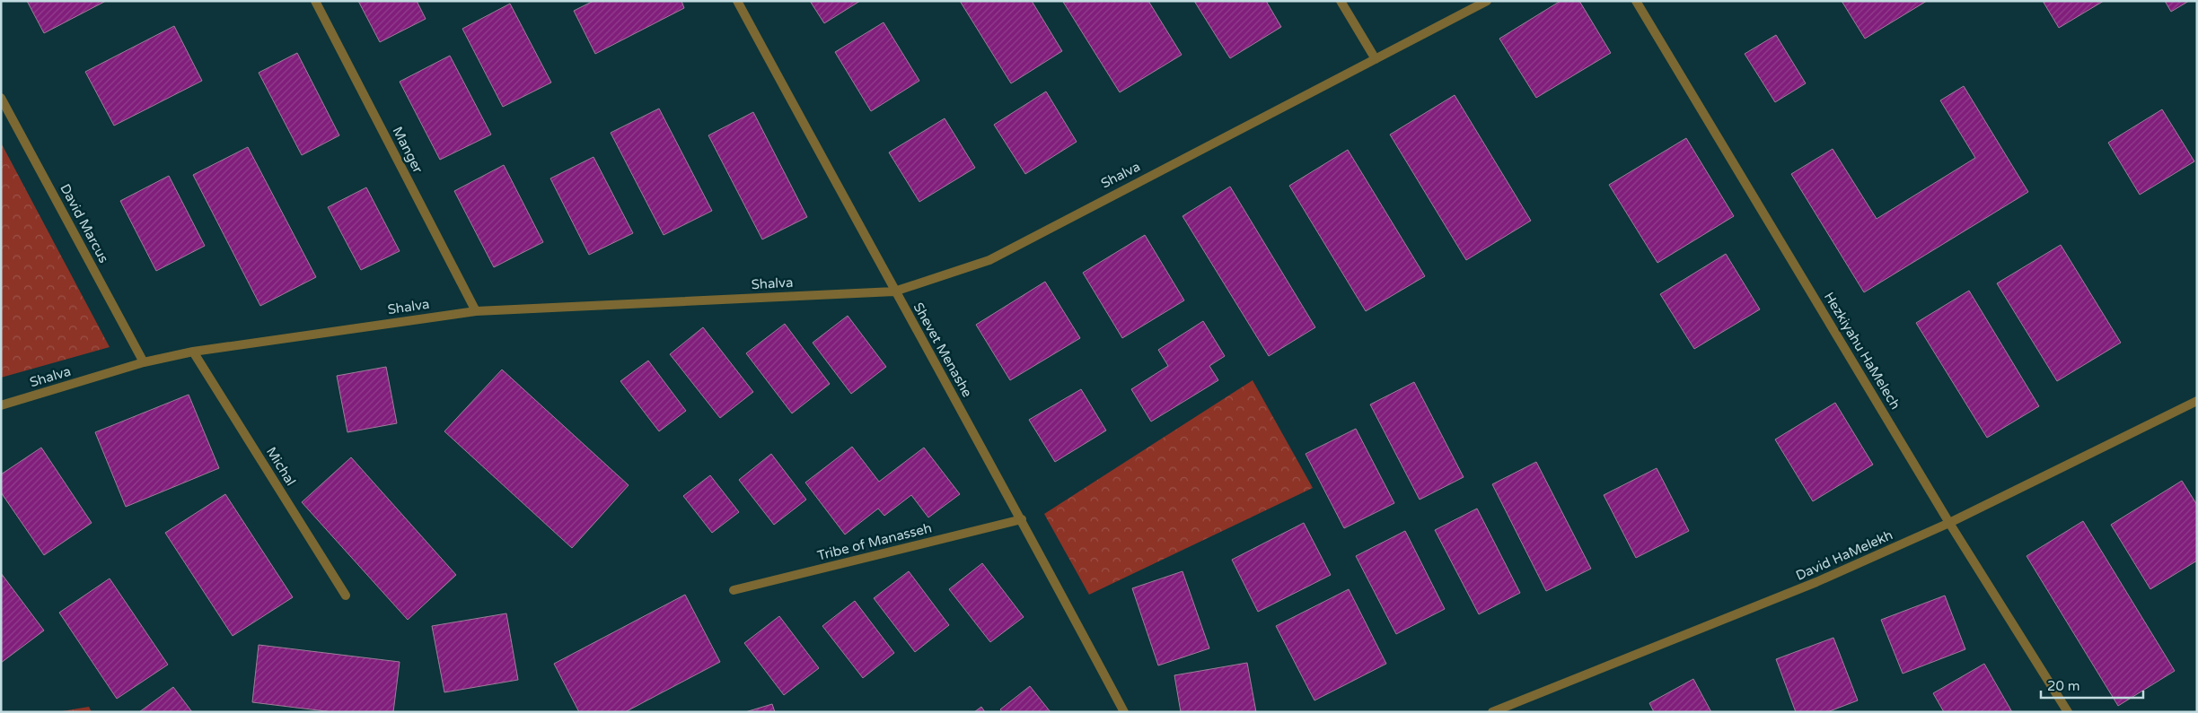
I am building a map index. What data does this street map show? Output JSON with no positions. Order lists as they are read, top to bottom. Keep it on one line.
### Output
{"streets":{"street":["Manger","Shalva","David Marcus","Shevet Menashe","Hezkiyahu HaMelech","Michal","Tribe of Manasseh","David HaMelekh"]},"crossings":[["Manger","Shalva"],["Shalva","David Marcus"],["Shalva","Shevet Menashe"],["Shalva","Michal"],["Shevet Menashe","Tribe of Manasseh"],["Hezkiyahu HaMelech","David HaMelekh"]],"scale_bar":"20 m"}
